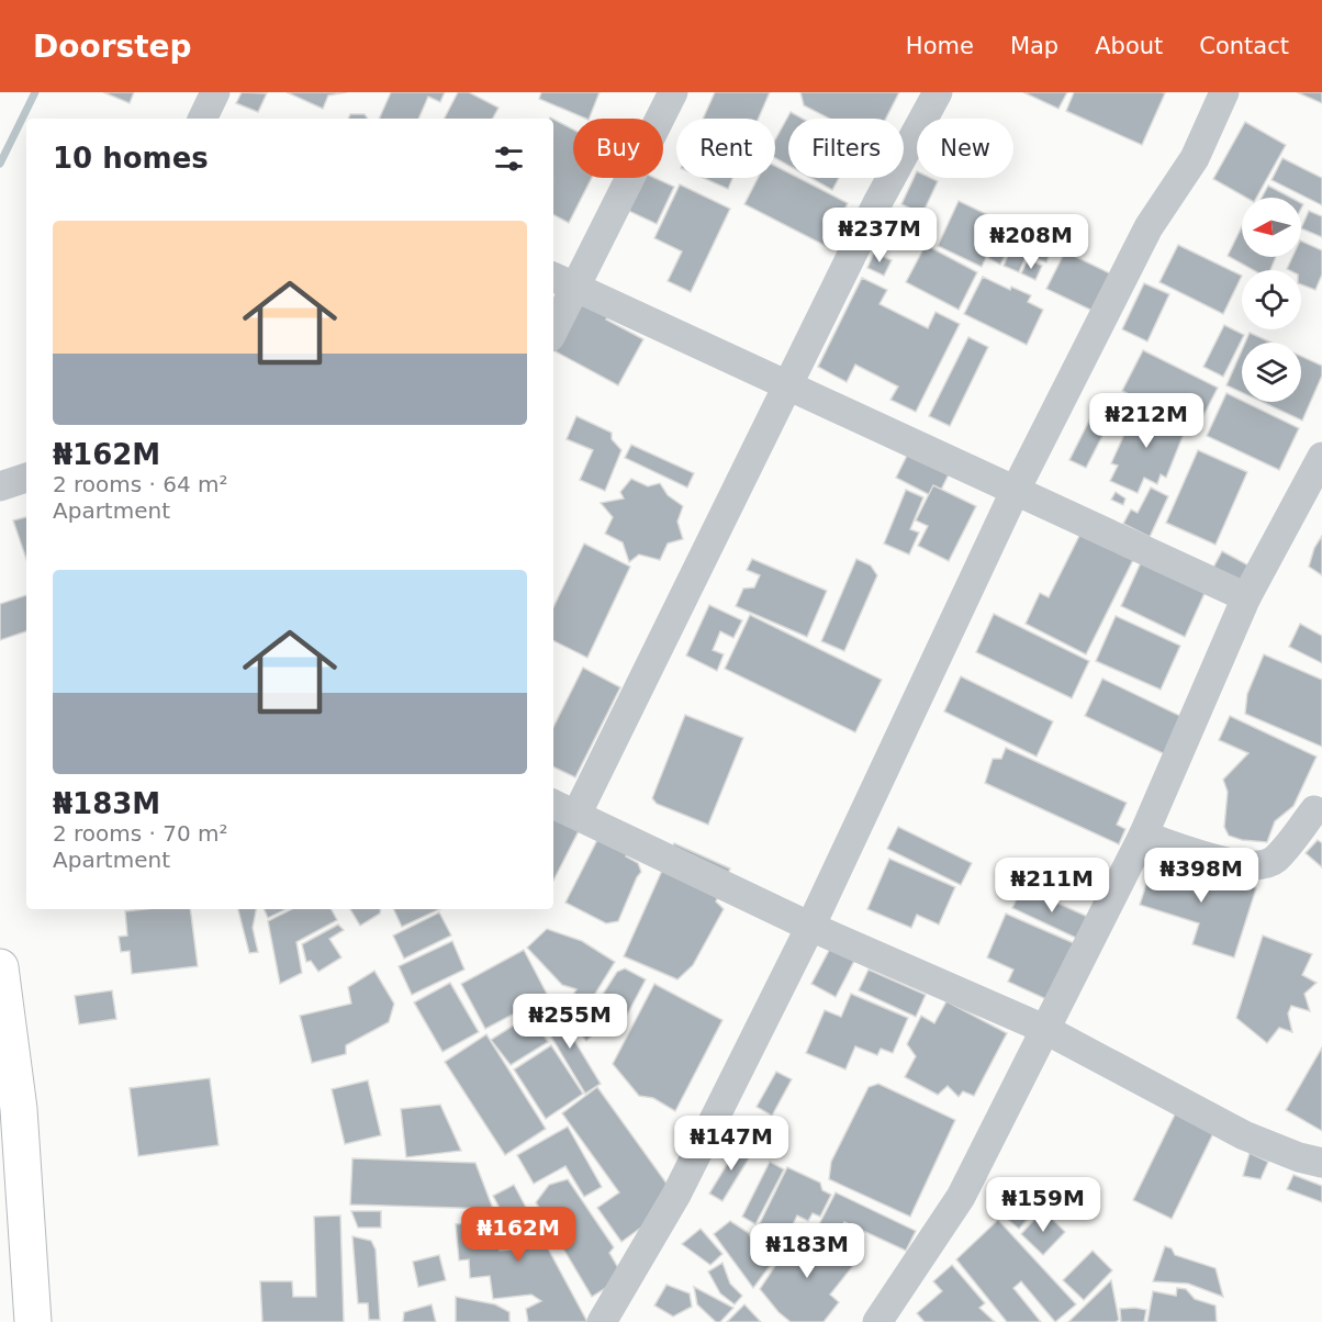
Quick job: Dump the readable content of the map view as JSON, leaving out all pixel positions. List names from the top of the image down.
{
  "north": "left",
  "page": {
    "header": "Doorstep",
    "nav": [
      "Home",
      "Map",
      "About",
      "Contact"
    ],
    "chip": [
      "Buy",
      "Rent",
      "Filters",
      "New"
    ],
    "heading": "10 homes",
    "list": [
      {
        "name": "₦162M",
        "note": "2 rooms · 64 m² · Apartment"
      },
      {
        "name": "₦183M",
        "note": "2 rooms · 70 m² · Apartment"
      }
    ],
    "price": [
      "₦237M",
      "₦208M",
      "₦212M",
      "₦398M",
      "₦211M",
      "₦255M",
      "₦147M",
      "₦159M",
      "₦162M",
      "₦183M"
    ]
  }
}
